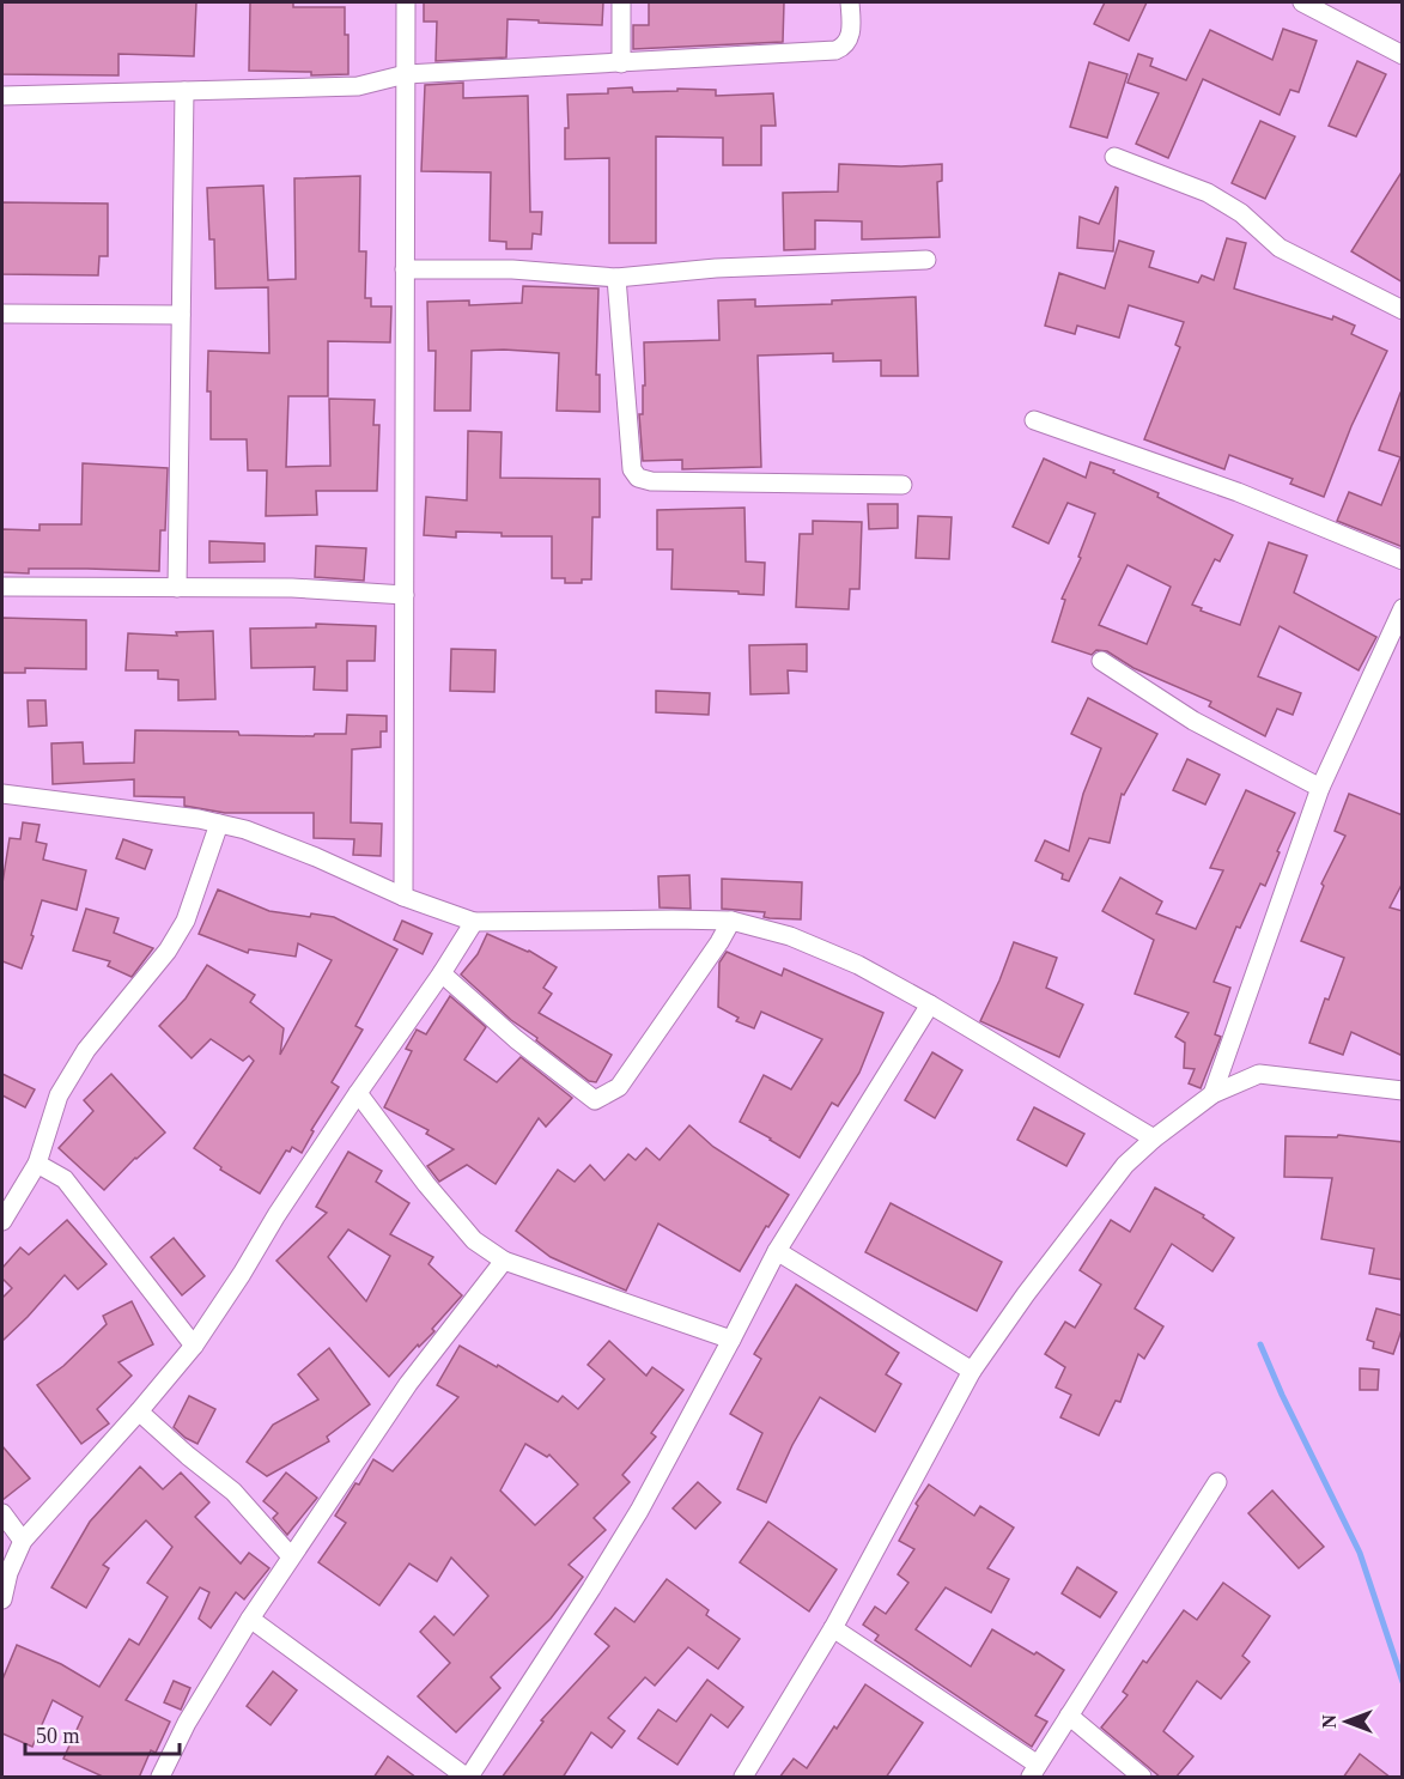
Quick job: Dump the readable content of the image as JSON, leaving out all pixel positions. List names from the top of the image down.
{
  "scale_bar": "50 m",
  "north": "left"
}
